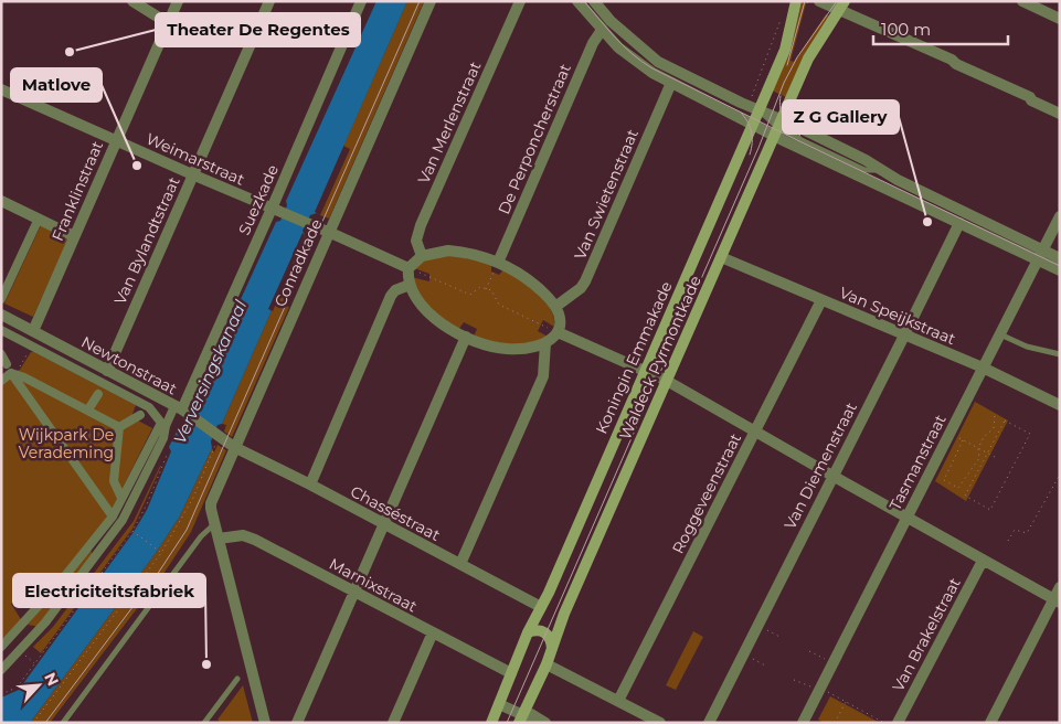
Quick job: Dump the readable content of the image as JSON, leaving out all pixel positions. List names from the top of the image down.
{
  "streets": {
    "main road": ["Koningin Emmakade", "Waldeck Pyrmontkade"],
    "street": [
      "Van Merlenstraat",
      "De Perponcherstraat",
      "Weimarstraat",
      "Franklinstraat",
      "Van Swietenstraat",
      "Suezkade",
      "Van Bylandtstraat",
      "Conradkade",
      "Van Speijkstraat",
      "Newtonstraat",
      "Tasmanstraat",
      "Van Diemenstraat",
      "Roggeveenstraat",
      "Chasséstraat",
      "Marnixstraat",
      "Van Brakelstraat"
    ]
  },
  "crossings": [
    ["Weimarstraat", "Franklinstraat"],
    ["Weimarstraat", "Suezkade"],
    ["Weimarstraat", "Van Bylandtstraat"],
    ["Weimarstraat", "Conradkade"],
    ["Franklinstraat", "Newtonstraat"],
    ["Suezkade", "Newtonstraat"],
    ["Van Bylandtstraat", "Newtonstraat"],
    ["Conradkade", "Newtonstraat"],
    ["Conradkade", "Chasséstraat"],
    ["Conradkade", "Marnixstraat"],
    ["Van Speijkstraat", "Waldeck Pyrmontkade"],
    ["Van Speijkstraat", "Tasmanstraat"],
    ["Van Speijkstraat", "Van Diemenstraat"],
    ["Van Speijkstraat", "Roggeveenstraat"],
    ["Koningin Emmakade", "Chasséstraat"],
    ["Koningin Emmakade", "Marnixstraat"],
    ["Newtonstraat", "Chasséstraat"]
  ],
  "water": ["Verversingskanaal"],
  "parks": ["Wijkpark De Verademing"],
  "places": [
    "Theater De Regentes",
    "Matlove",
    "Z G Gallery",
    "Electriciteitsfabriek"
  ],
  "scale_bar": "100 m",
  "north": "top right"
}
